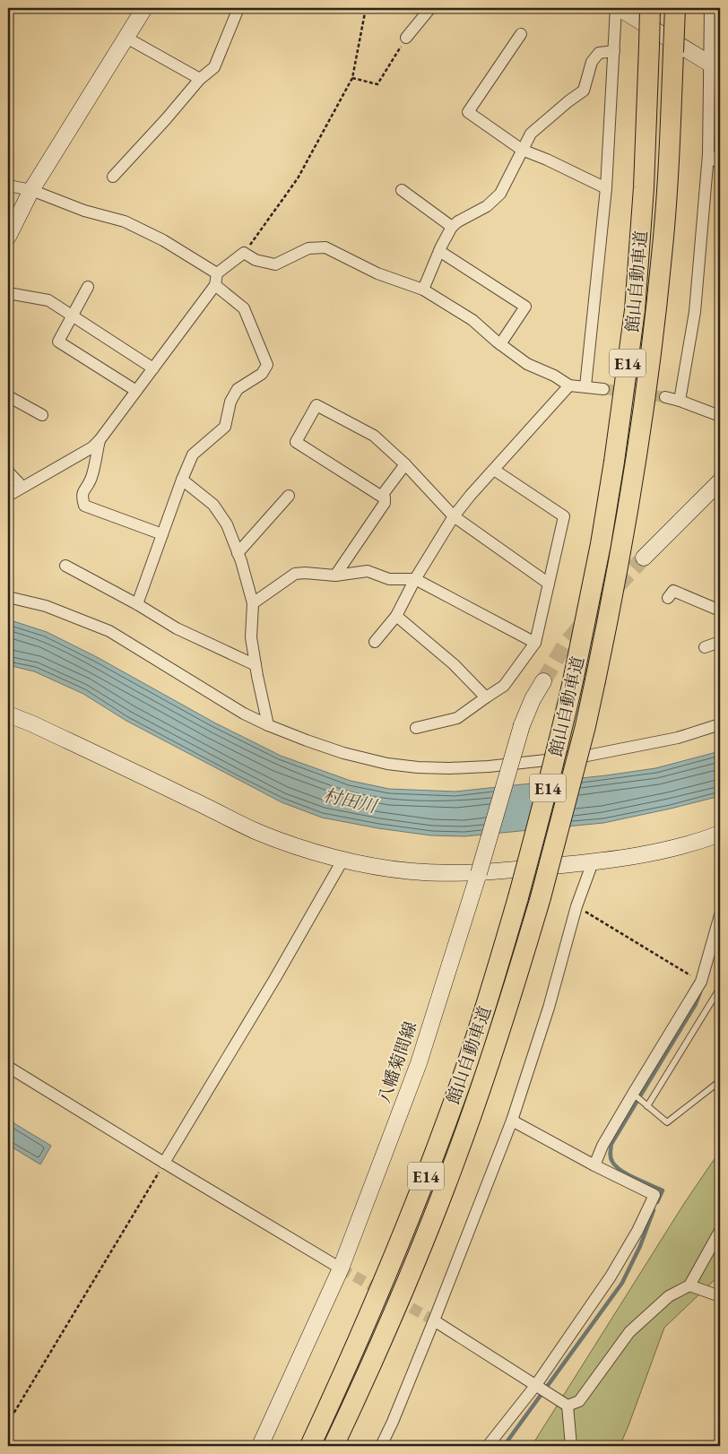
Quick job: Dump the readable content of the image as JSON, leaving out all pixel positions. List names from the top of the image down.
{
  "streets": {
    "highway": ["館山自動車道", "E14"],
    "street": ["八幡菊間線"]
  },
  "water": ["村田川"]
}
